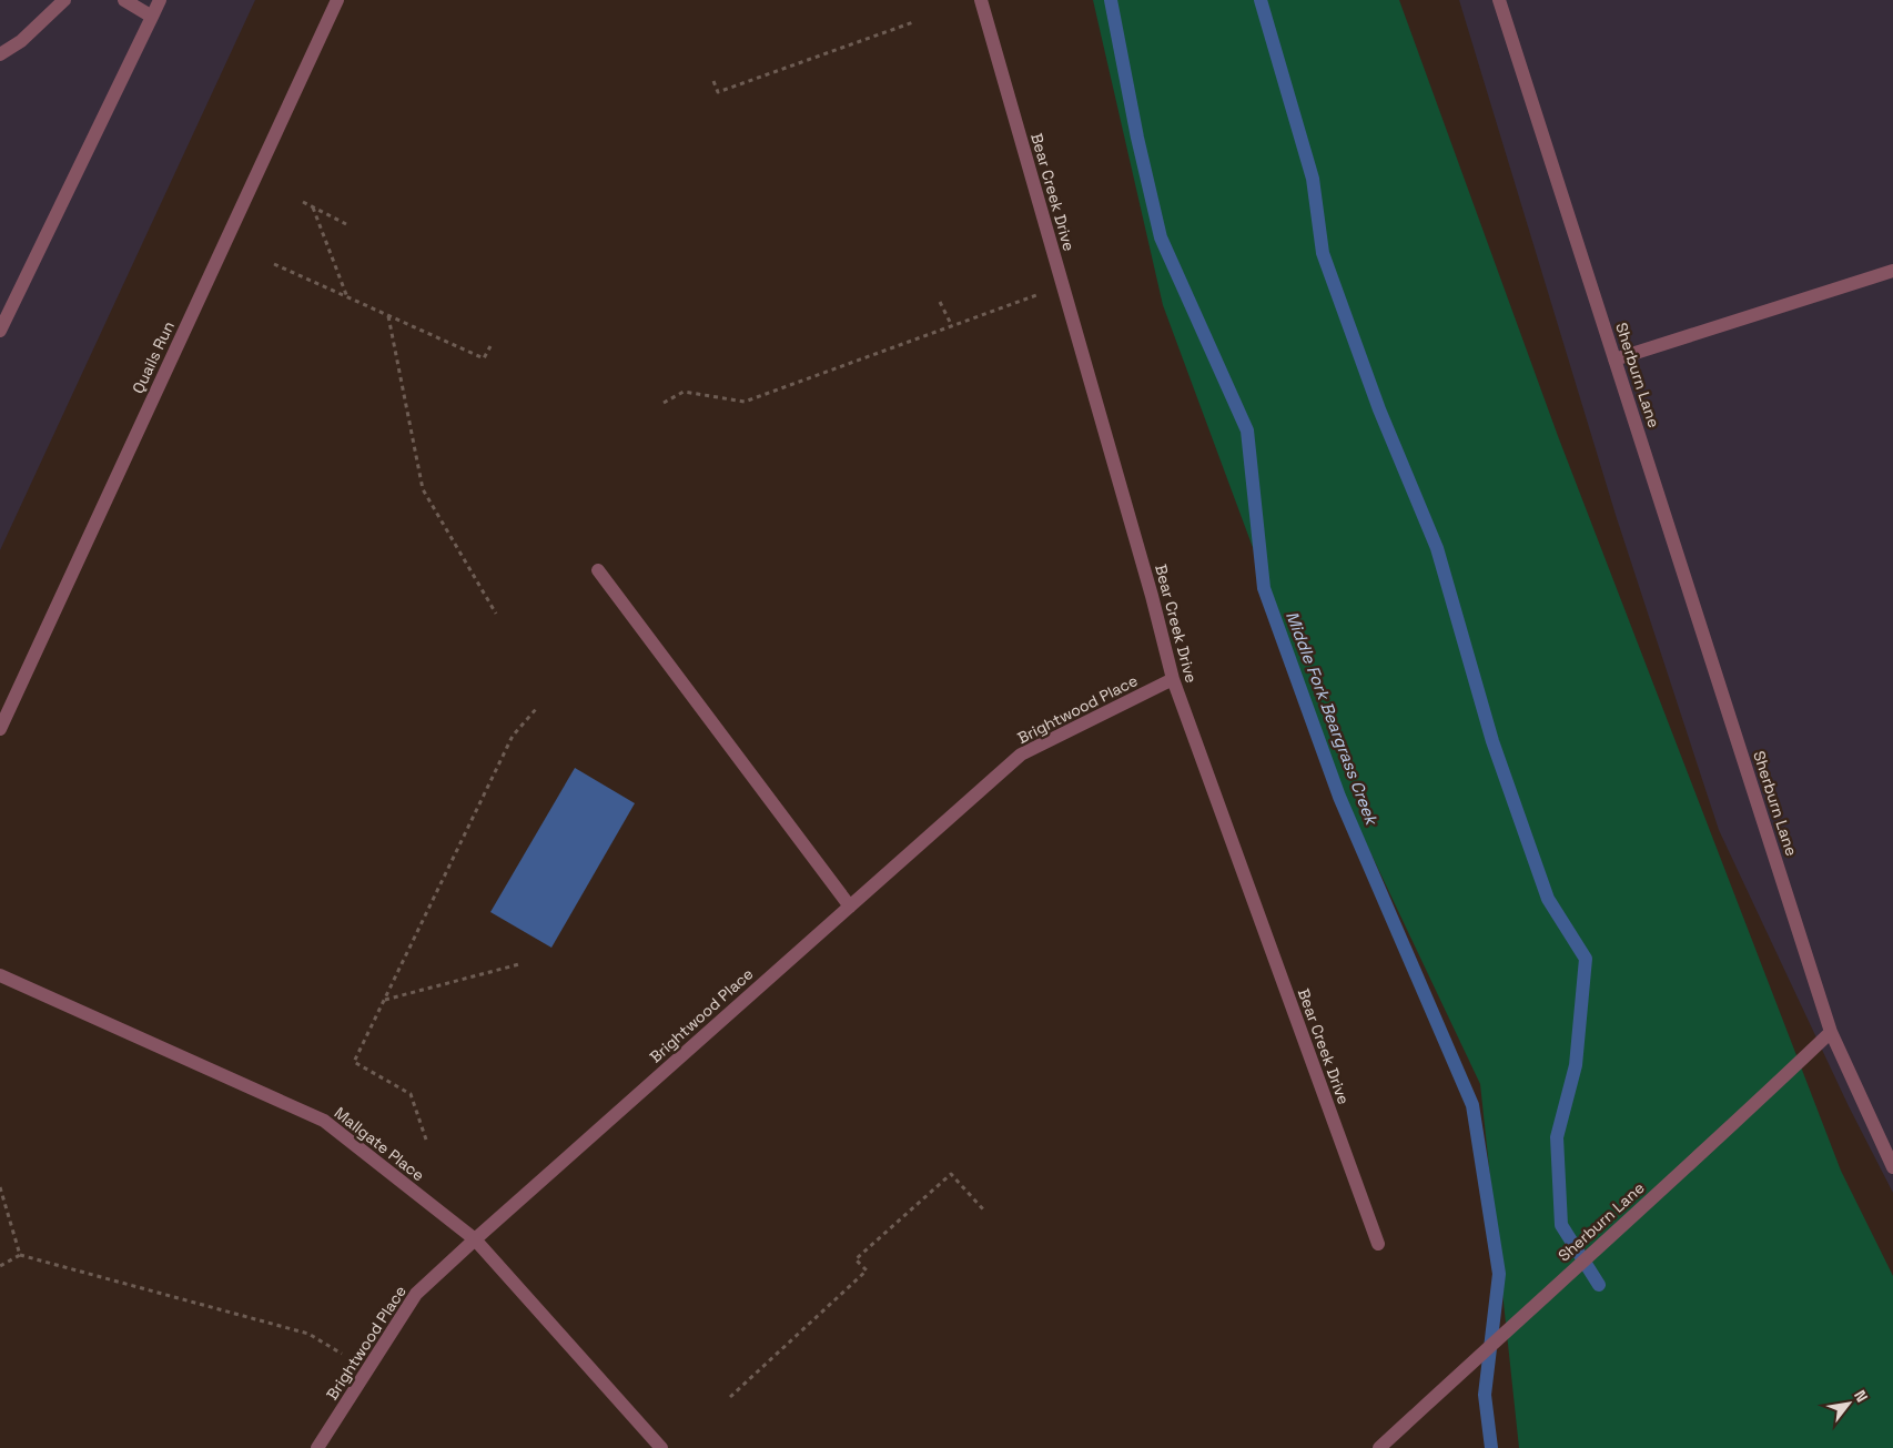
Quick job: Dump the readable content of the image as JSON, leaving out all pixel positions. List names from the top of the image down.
{
  "streets": {
    "street": [
      "Bear Creek Drive",
      "Quails Run",
      "Sherburn Lane",
      "Brightwood Place",
      "Mallgate Place"
    ]
  },
  "crossings": [
    ["Bear Creek Drive", "Brightwood Place"],
    ["Brightwood Place", "Mallgate Place"]
  ],
  "water": ["Middle Fork Beargrass Creek"],
  "north": "top right"
}
